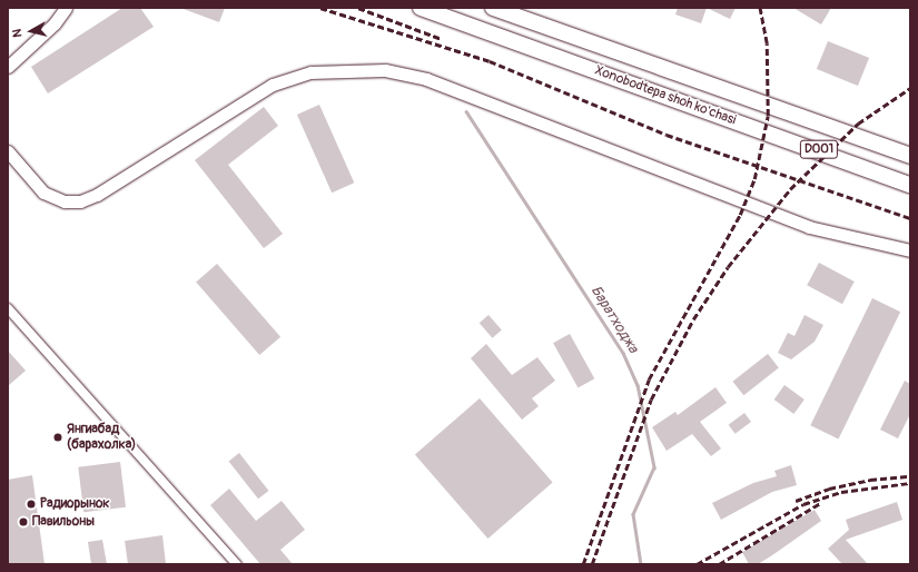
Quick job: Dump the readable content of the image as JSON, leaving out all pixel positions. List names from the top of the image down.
{
  "streets": {
    "highway": ["Xonobodtepa shoh ko'chasi", "D001"]
  },
  "water": ["Баратходжа"],
  "places": ["Янгиабад (барахолка)", "Радиорынок", "Павильоны"],
  "north": "left"
}
